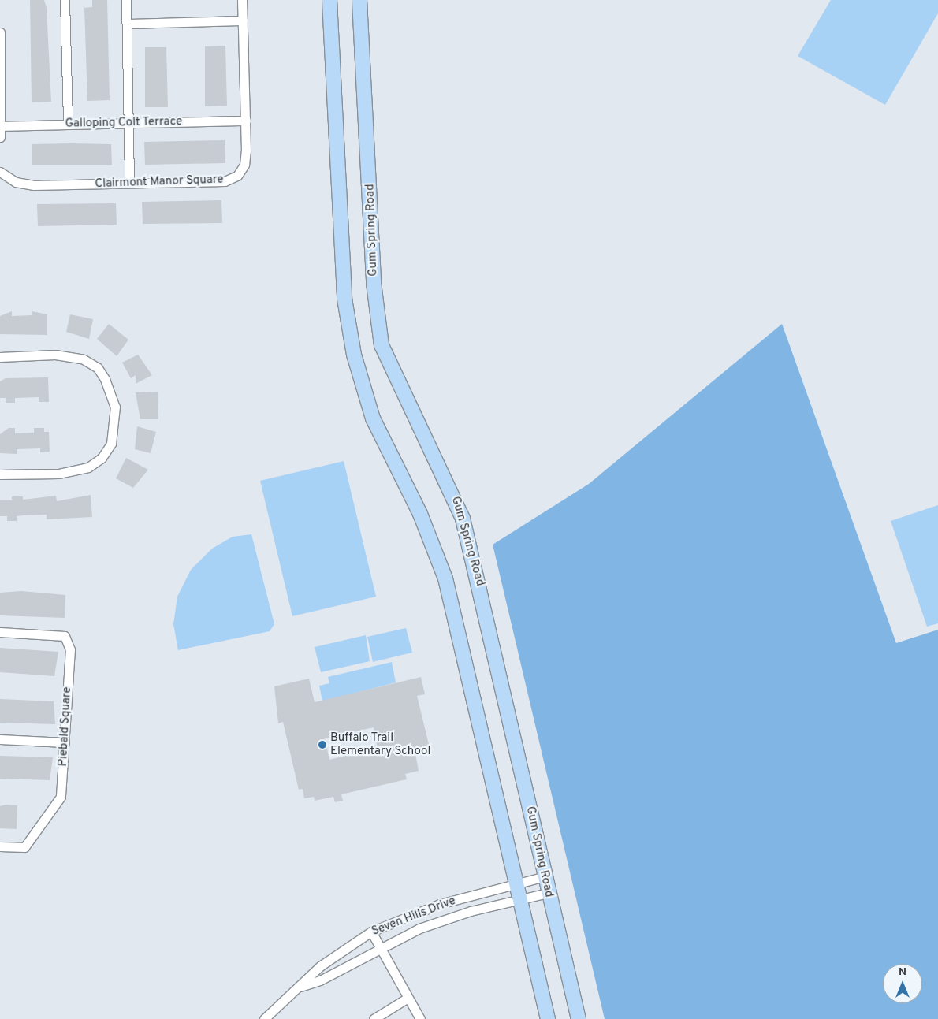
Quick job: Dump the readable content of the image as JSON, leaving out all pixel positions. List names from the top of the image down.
{
  "streets": {
    "main road": ["Gum Spring Road"],
    "street": [
      "Galloping Colt Terrace",
      "Clairmont Manor Square",
      "Piebald Square",
      "Seven Hills Drive"
    ]
  },
  "crossings": [
    ["Galloping Colt Terrace", "Clairmont Manor Square"],
    ["Gum Spring Road", "Seven Hills Drive"]
  ],
  "places": ["Buffalo Trail Elementary School"],
  "north": "top"
}
